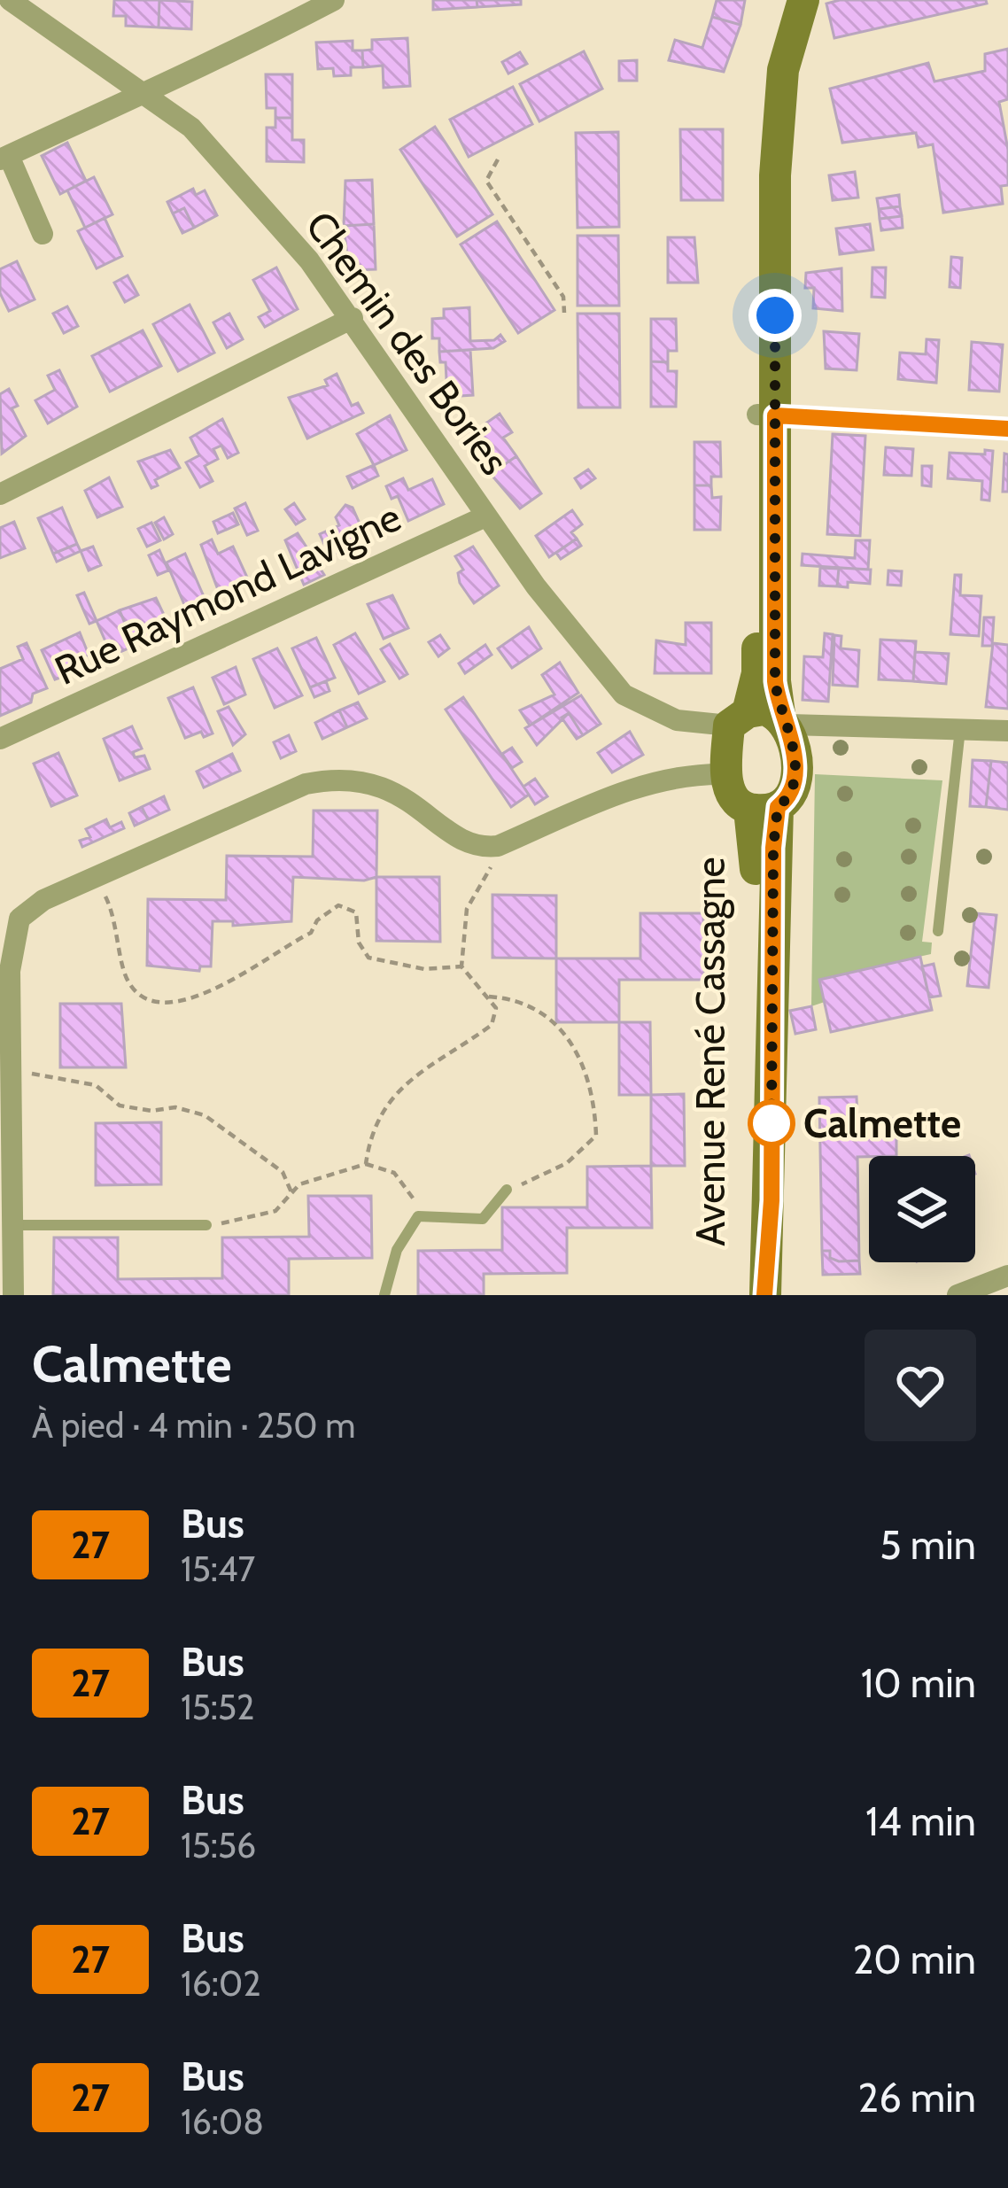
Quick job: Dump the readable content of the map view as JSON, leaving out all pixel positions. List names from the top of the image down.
{
  "streets": {
    "main road": ["Avenue René Cassagne"],
    "street": ["Chemin des Bories", "Rue Raymond Lavigne"]
  },
  "crossings": [
    ["Chemin des Bories", "Rue Raymond Lavigne"]
  ],
  "places": ["Calmette"],
  "lines": ["bus line 27"],
  "page": {
    "heading": ["Calmette", "À pied · 4 min · 250 m"],
    "list": [
      {
        "mark": "27",
        "name": "Bus",
        "note": "15:47",
        "value": "5 min"
      },
      {
        "mark": "27",
        "name": "Bus",
        "note": "15:52",
        "value": "10 min"
      },
      {
        "mark": "27",
        "name": "Bus",
        "note": "15:56",
        "value": "14 min"
      },
      {
        "mark": "27",
        "name": "Bus",
        "note": "16:02",
        "value": "20 min"
      },
      {
        "mark": "27",
        "name": "Bus",
        "note": "16:08",
        "value": "26 min"
      }
    ]
  }
}
